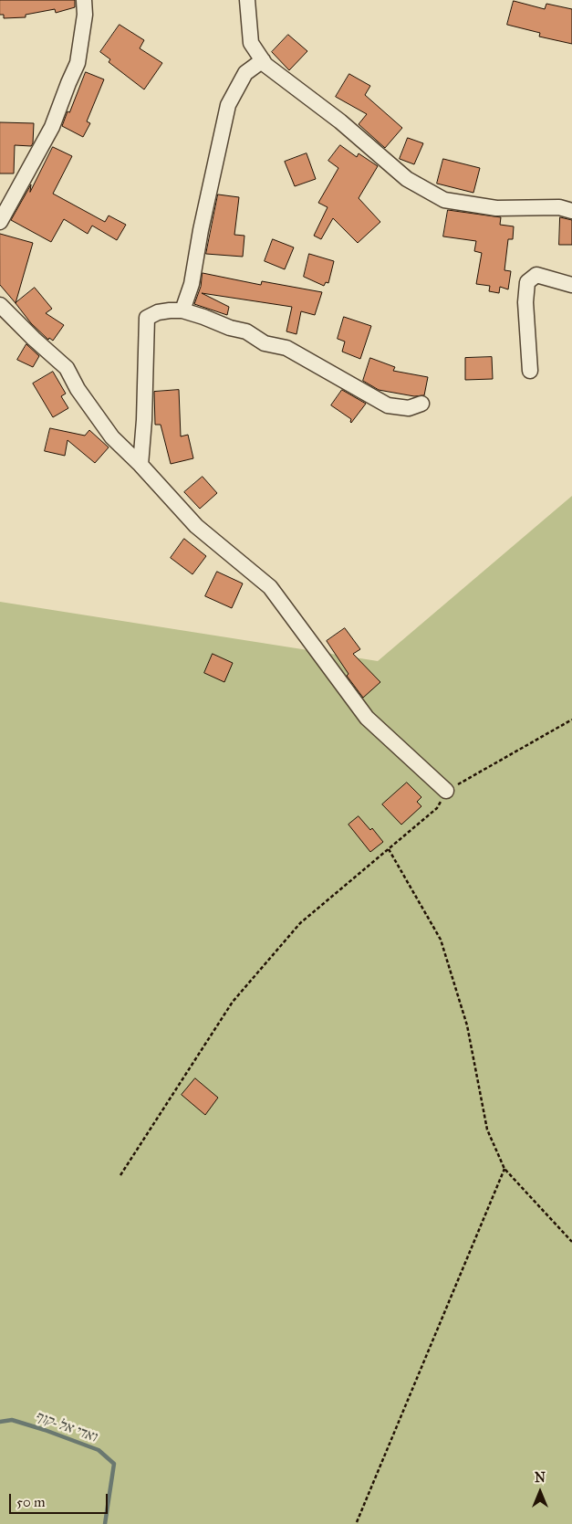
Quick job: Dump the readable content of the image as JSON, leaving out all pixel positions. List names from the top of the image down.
{
  "water": ["ואדי אל-קוף"],
  "scale_bar": "50 m",
  "north": "top"
}
